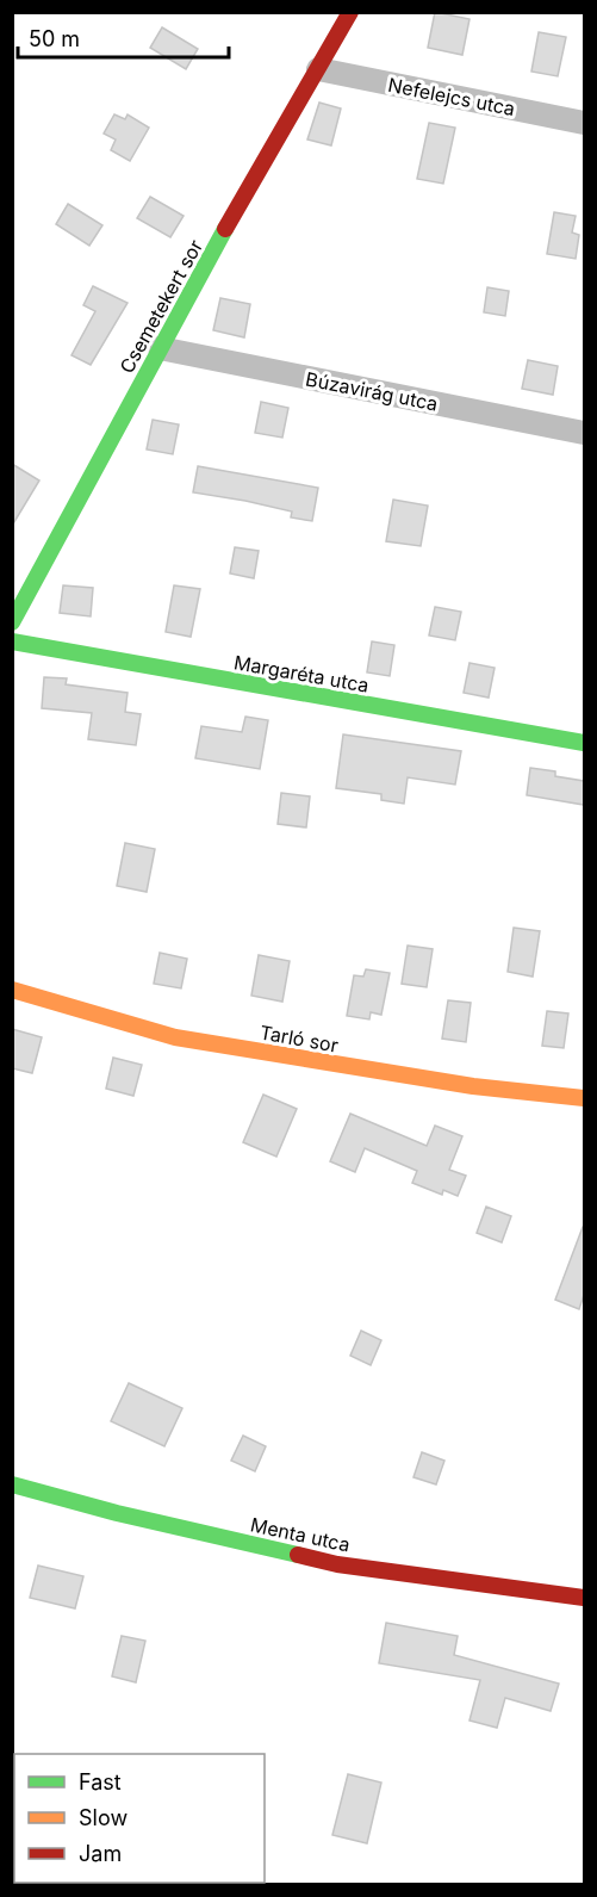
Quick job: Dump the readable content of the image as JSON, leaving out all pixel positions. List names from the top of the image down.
{
  "streets": {
    "street": [
      "Nefelejcs utca",
      "Csemetekert sor",
      "Búzavirág utca",
      "Margaréta utca",
      "Tarló sor",
      "Menta utca"
    ]
  },
  "crossings": [
    ["Nefelejcs utca", "Csemetekert sor"],
    ["Csemetekert sor", "Búzavirág utca"]
  ],
  "legend": ["Fast", "Slow", "Jam"],
  "scale_bar": "50 m"
}
